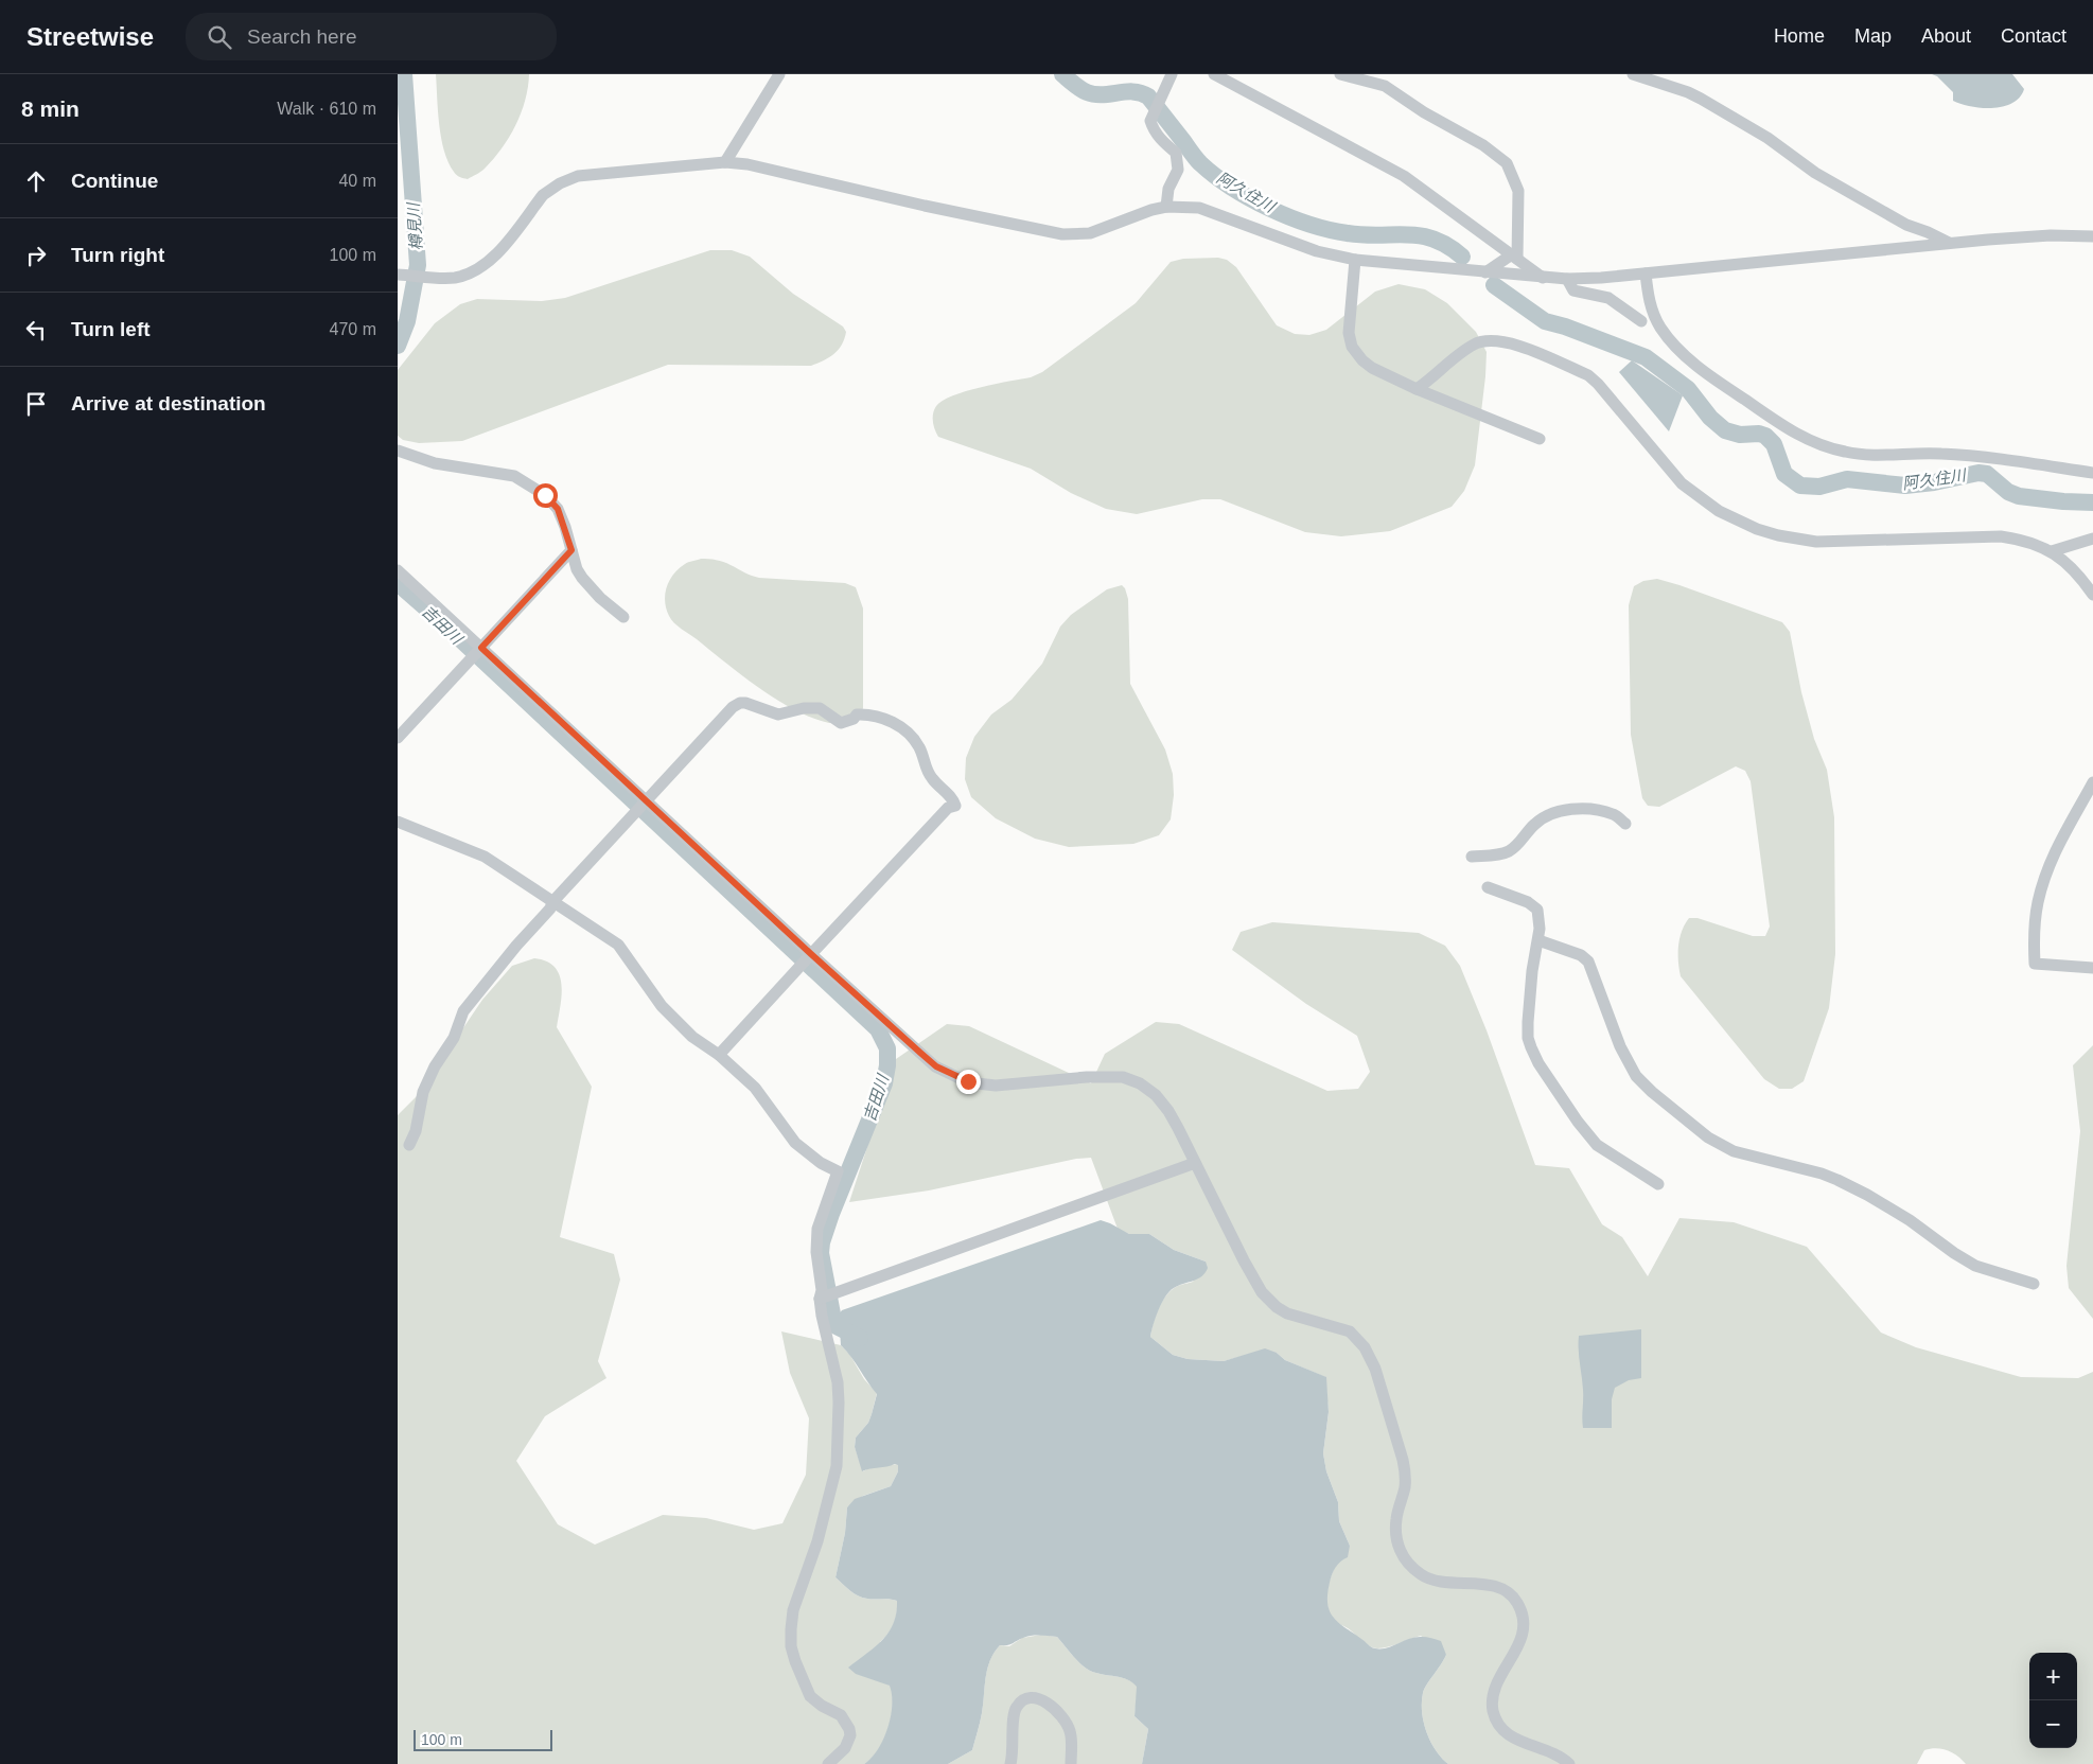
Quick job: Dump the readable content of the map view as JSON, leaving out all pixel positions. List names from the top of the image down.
{
  "water": ["阿久住川", "樽見川", "吉田川"],
  "scale_bar": "100 m",
  "page": {
    "header": "Streetwise",
    "search": "Search here",
    "nav": [
      "Home",
      "Map",
      "About",
      "Contact"
    ],
    "heading": ["8 min", "Walk · 610 m"],
    "list": [
      ["Continue", "40 m"],
      ["Turn right", "100 m"],
      ["Turn left", "470 m"],
      "Arrive at destination"
    ],
    "map_buttons": ["+", "−"],
    "scale": "100 m"
  }
}
